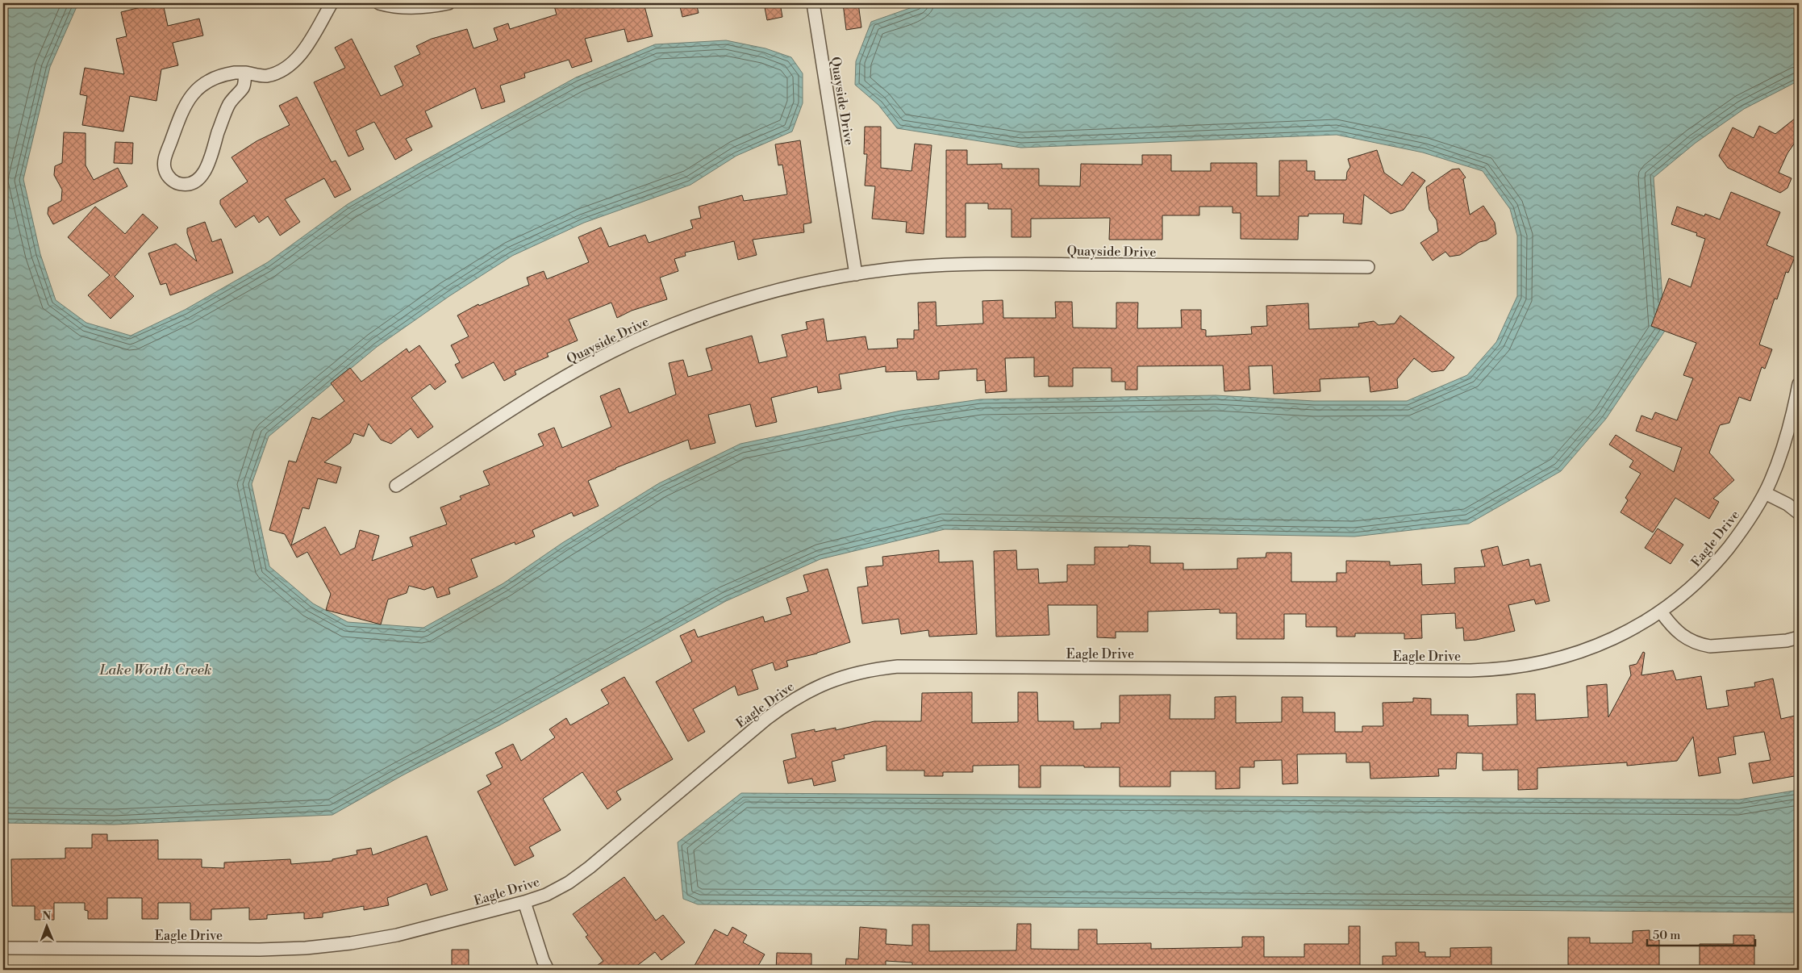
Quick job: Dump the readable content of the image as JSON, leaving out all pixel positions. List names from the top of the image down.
{
  "streets": {
    "street": ["Quayside Drive", "Eagle Drive"]
  },
  "water": ["Lake Worth Creek"],
  "scale_bar": "50 m",
  "north": "top"
}
